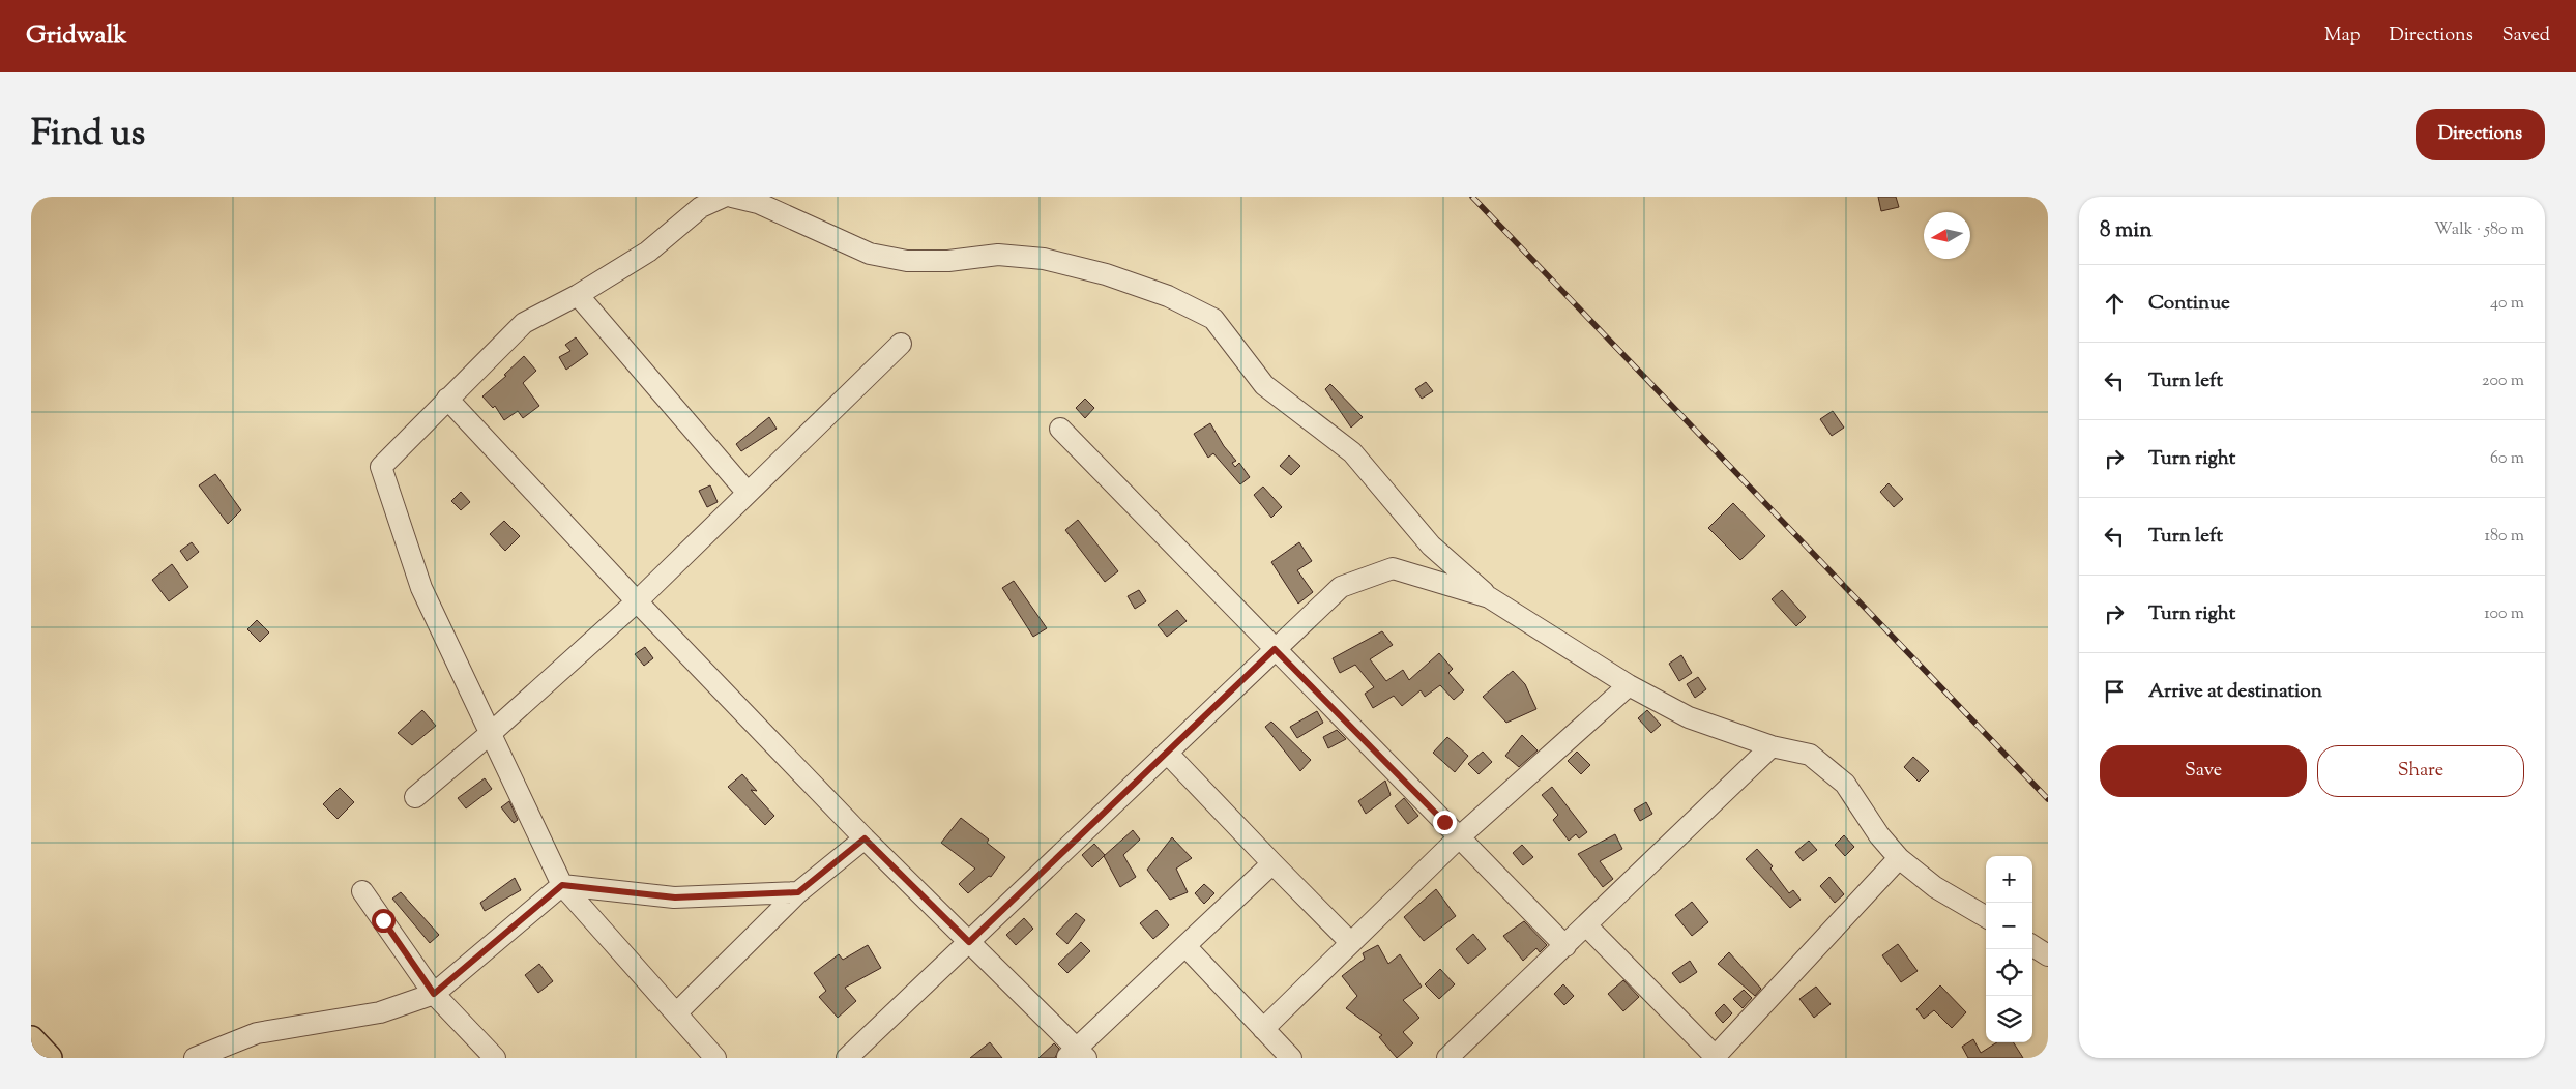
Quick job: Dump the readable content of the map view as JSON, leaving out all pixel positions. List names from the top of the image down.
{
  "north": "left",
  "page": {
    "header": "Gridwalk",
    "nav": ["Map", "Directions", "Saved"],
    "title": "Find us",
    "buttons": [
      "Directions",
      ["Save", "Share"]
    ],
    "heading": ["8 min", "Walk · 580 m"],
    "list": [
      ["Continue", "40 m"],
      ["Turn left", "200 m"],
      ["Turn right", "60 m"],
      ["Turn left", "180 m"],
      ["Turn right", "100 m"],
      "Arrive at destination"
    ],
    "map_buttons": ["+", "−"]
  }
}
